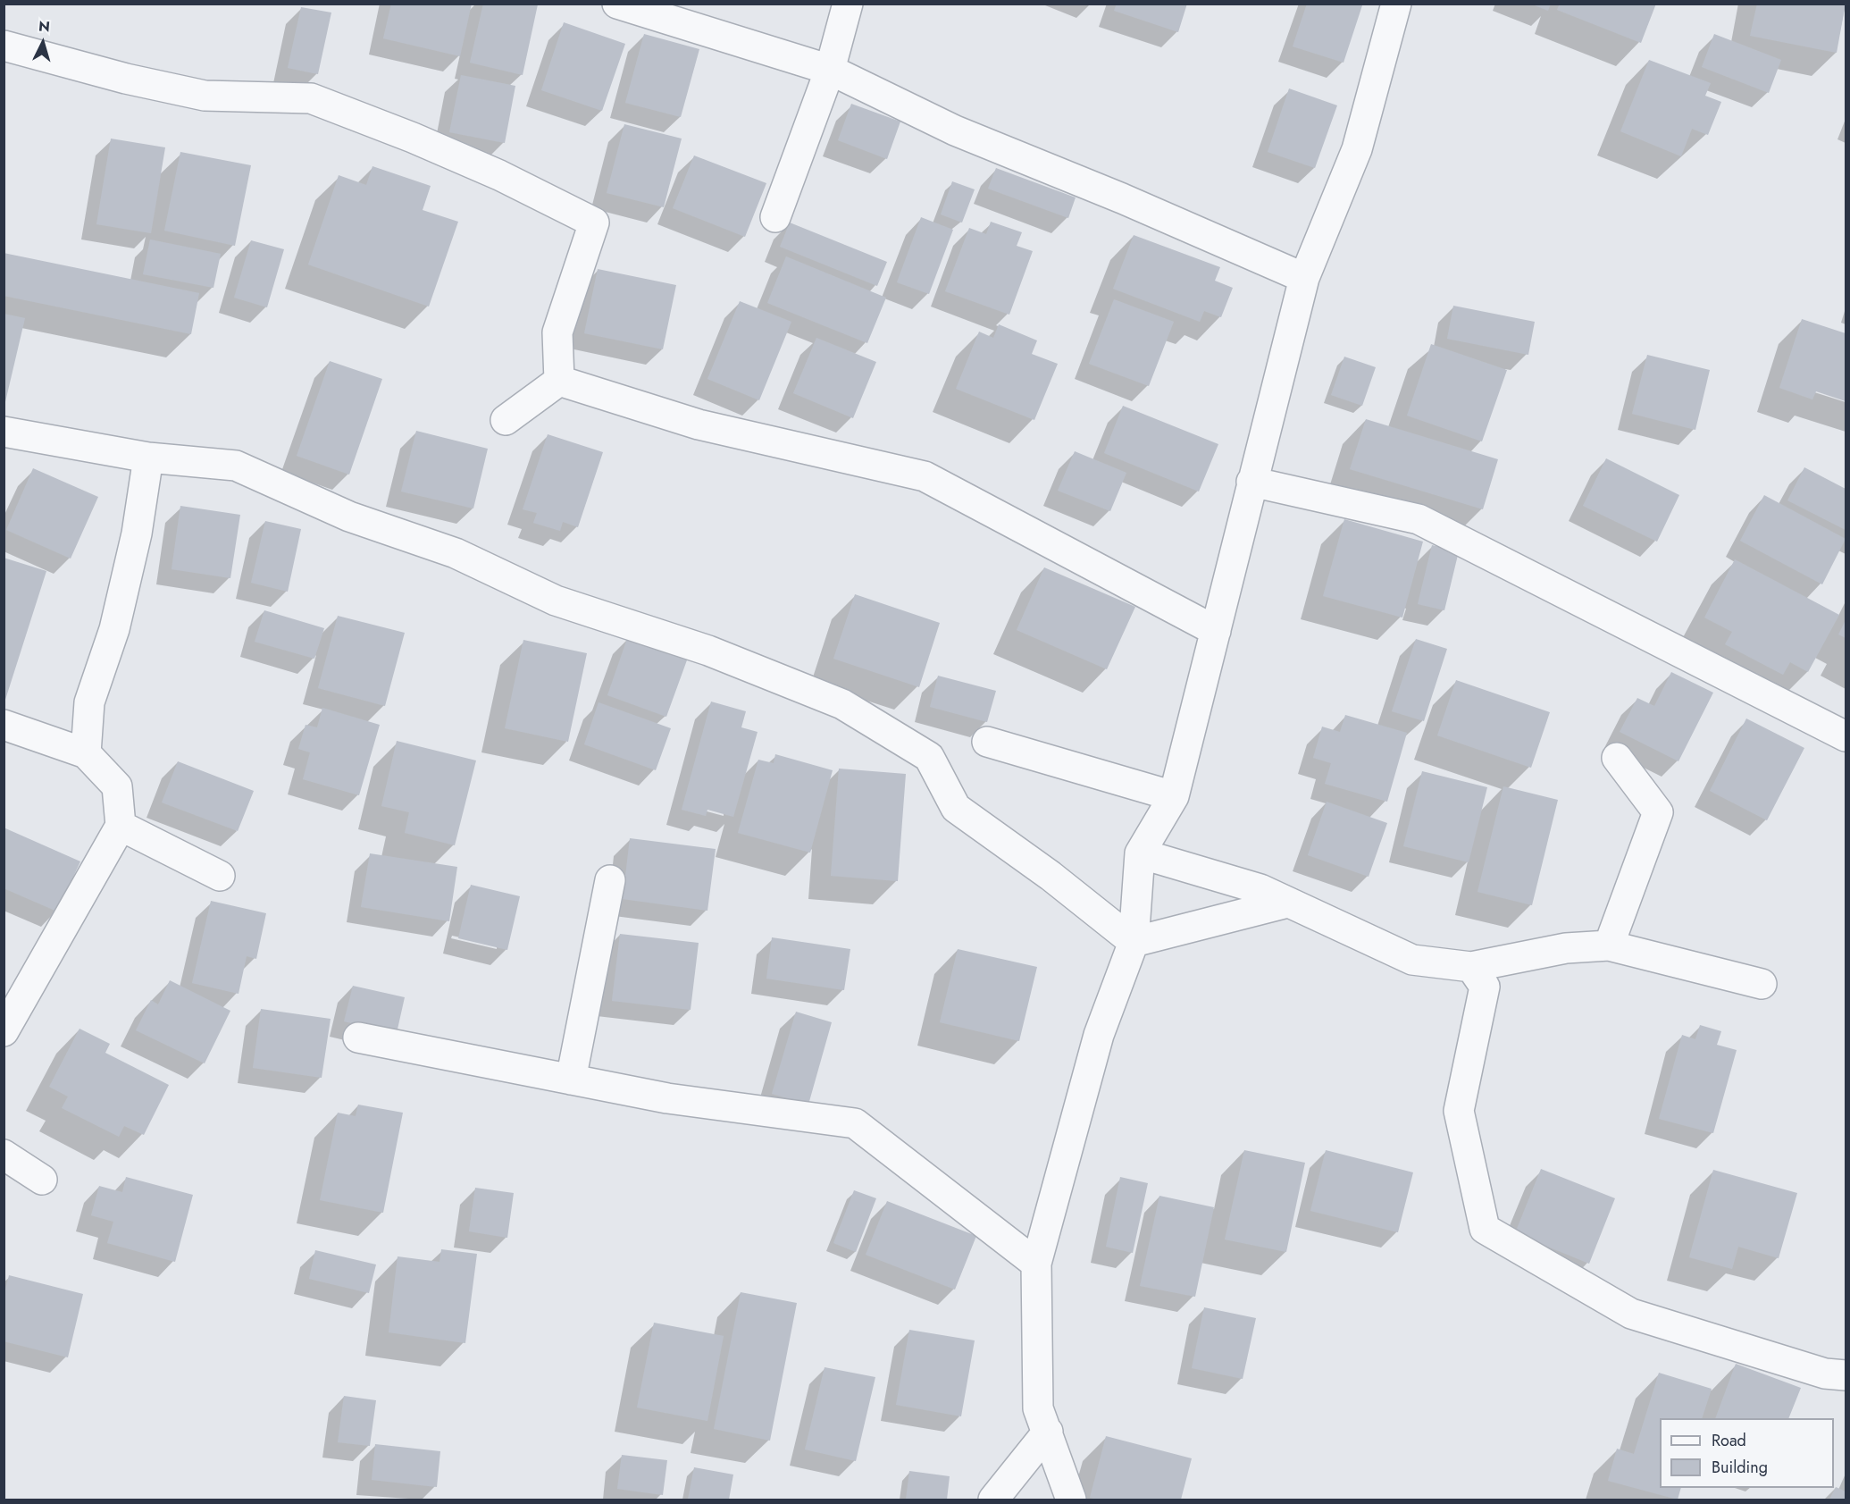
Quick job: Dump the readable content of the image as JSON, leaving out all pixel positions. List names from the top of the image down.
{
  "legend": ["Road", "Building"],
  "north": "top"
}
